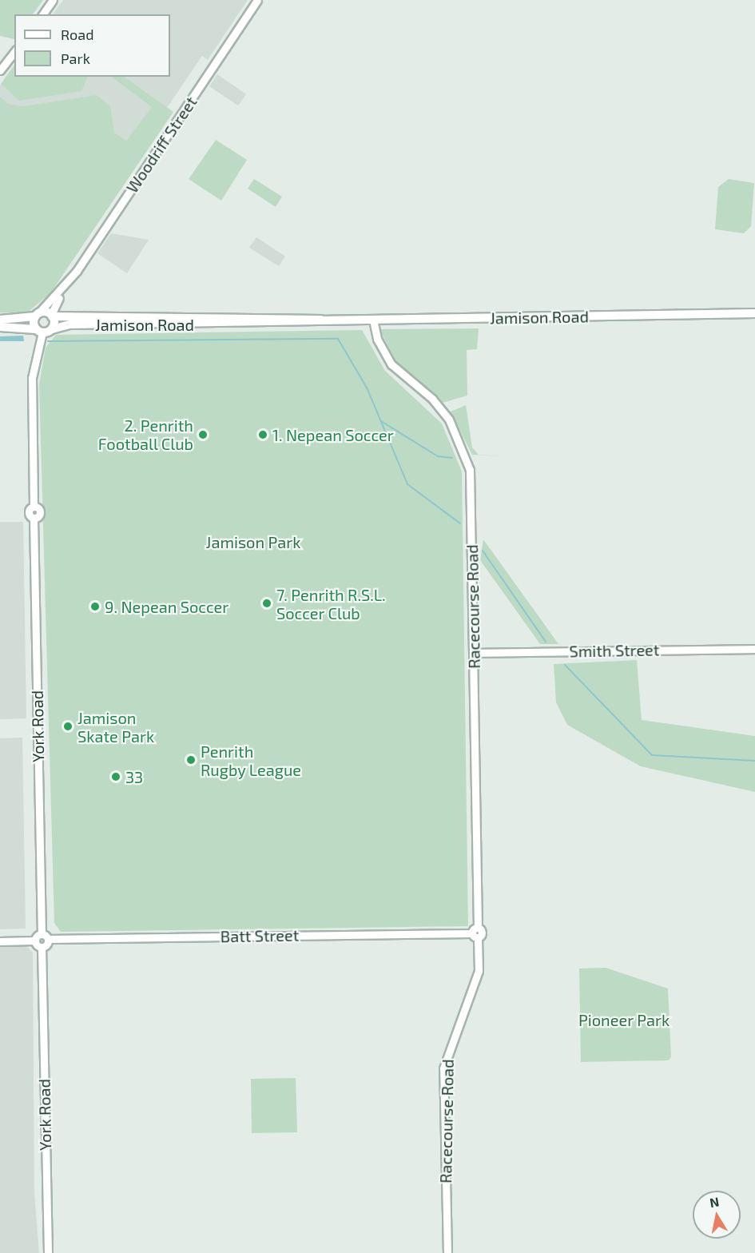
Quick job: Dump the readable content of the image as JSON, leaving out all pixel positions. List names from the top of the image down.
{
  "streets": {
    "main road": ["Jamison Road"],
    "street": [
      "Woodriff Street",
      "Racecourse Road",
      "Smith Street",
      "York Road",
      "Batt Street"
    ]
  },
  "crossings": [
    ["Woodriff Street", "Jamison Road"],
    ["Jamison Road", "Racecourse Road"],
    ["Jamison Road", "York Road"],
    ["Racecourse Road", "Smith Street"],
    ["Racecourse Road", "Batt Street"],
    ["York Road", "Batt Street"]
  ],
  "parks": ["Jamison Park", "Pioneer Park"],
  "places": [
    "2. Penrith Football Club",
    "1. Nepean Soccer",
    "7. Penrith R.S.L. Soccer Club",
    "9. Nepean Soccer",
    "Jamison Skate Park",
    "Penrith Rugby League",
    "33"
  ],
  "legend": ["Road", "Park"],
  "north": "top"
}
